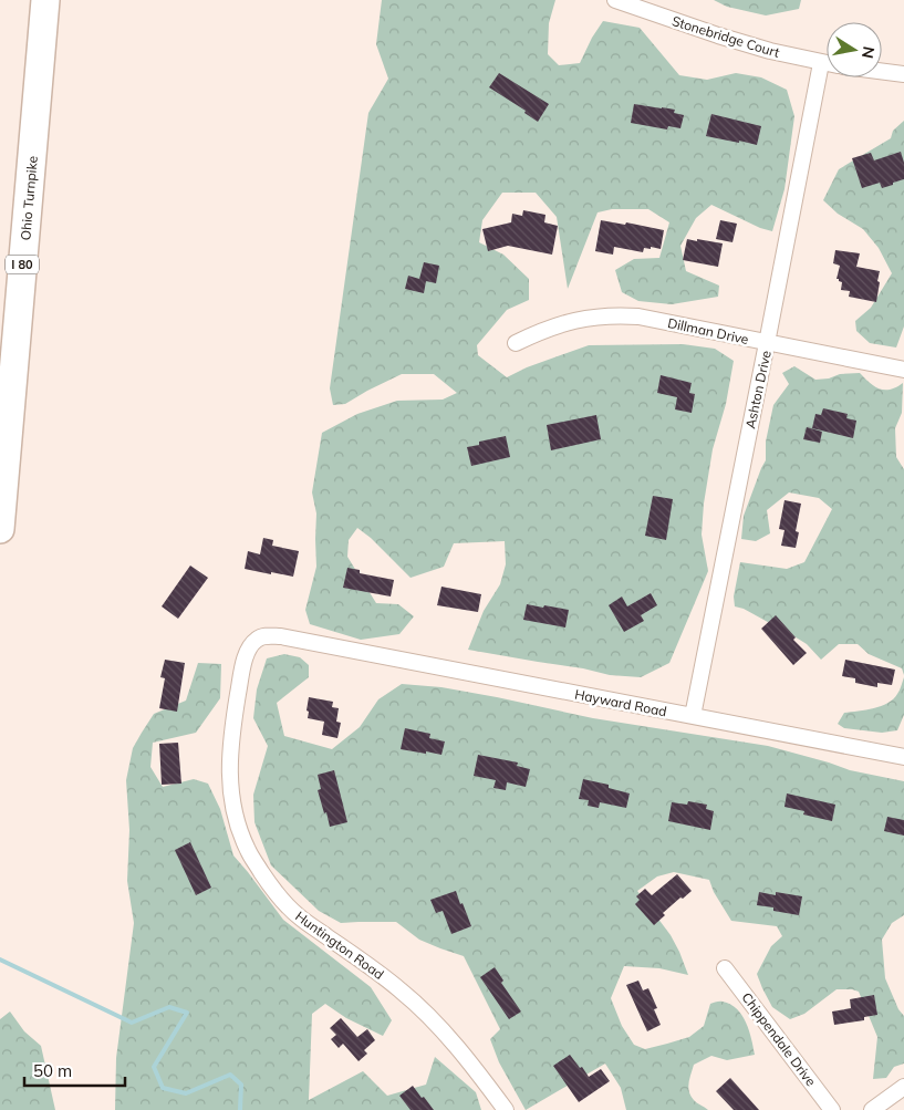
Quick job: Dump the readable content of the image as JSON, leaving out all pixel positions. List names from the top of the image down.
{
  "streets": {
    "highway": ["Ohio Turnpike", "I 80"],
    "street": [
      "Stonebridge Court",
      "Dillman Drive",
      "Ashton Drive",
      "Hayward Road",
      "Huntington Road",
      "Chippendale Drive"
    ]
  },
  "crossings": [
    ["Stonebridge Court", "Ashton Drive"],
    ["Dillman Drive", "Ashton Drive"],
    ["Ashton Drive", "Hayward Road"],
    ["Hayward Road", "Huntington Road"]
  ],
  "scale_bar": "50 m",
  "north": "right"
}
